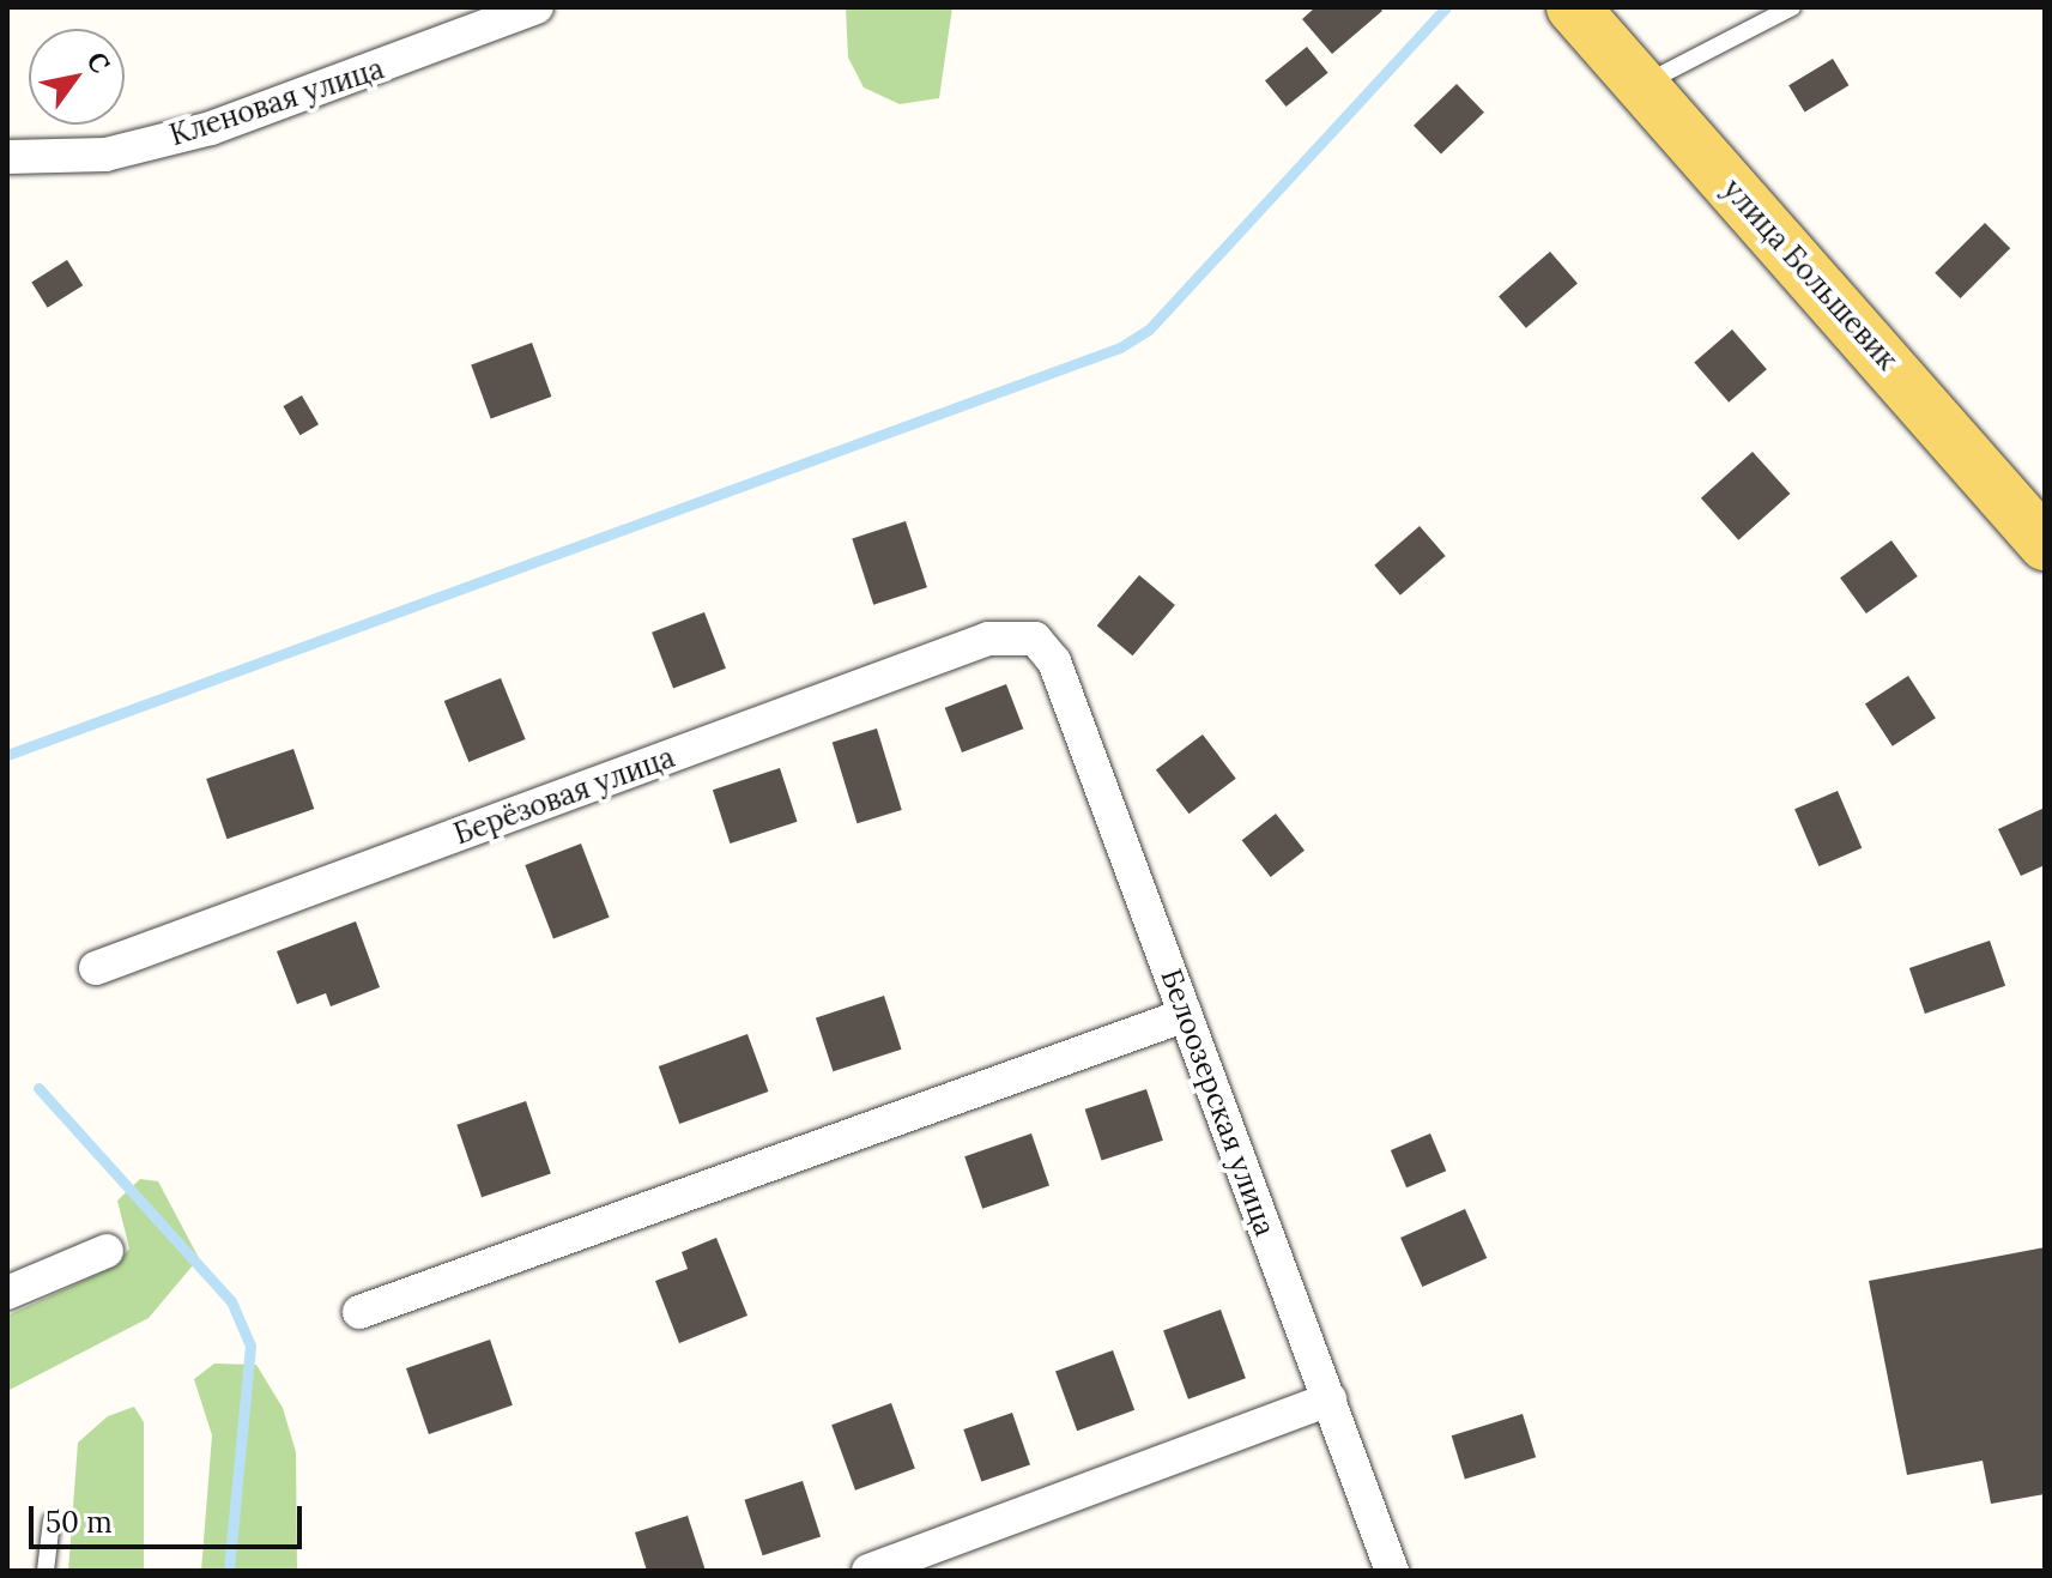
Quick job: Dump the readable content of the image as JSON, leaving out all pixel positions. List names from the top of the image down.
{
  "streets": {
    "main road": ["улица Большевик"],
    "street": ["Кленовая улица", "Берёзовая улица", "Белоозерская улица"]
  },
  "crossings": [
    ["Берёзовая улица", "Белоозерская улица"]
  ],
  "scale_bar": "50 m",
  "north": "top right"
}
